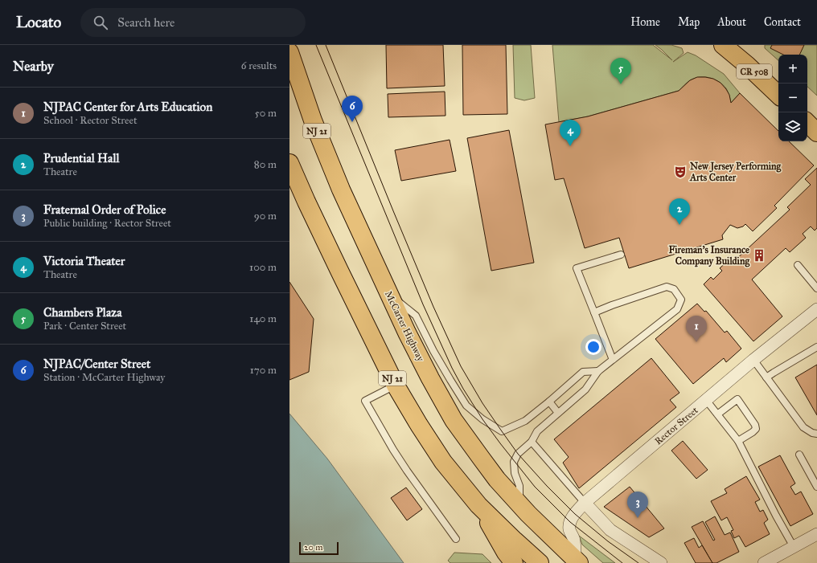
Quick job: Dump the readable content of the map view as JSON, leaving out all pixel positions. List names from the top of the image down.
{
  "streets": {
    "main road": ["CR 508", "NJ 21", "McCarter Highway"],
    "street": ["Rector Street"]
  },
  "crossings": [
    ["McCarter Highway", "Rector Street"]
  ],
  "places": {
    "theatre": ["New Jersey Performing Arts Center"],
    "building": ["Fireman's Insurance Company Building"]
  },
  "scale_bar": "20 m",
  "page": {
    "header": "Locato",
    "search": "Search here",
    "nav": [
      "Home",
      "Map",
      "About",
      "Contact"
    ],
    "heading": ["Nearby", "6 results"],
    "map_buttons": ["+", "−"],
    "pins": [
      "5",
      "6",
      "4",
      "2",
      "1",
      "3"
    ],
    "list": [
      {
        "mark": "1",
        "name": "NJPAC Center for Arts Education",
        "note": "School · Rector Street",
        "value": "50 m"
      },
      {
        "mark": "2",
        "name": "Prudential Hall",
        "note": "Theatre",
        "value": "80 m"
      },
      {
        "mark": "3",
        "name": "Fraternal Order of Police",
        "note": "Public building · Rector Street",
        "value": "90 m"
      },
      {
        "mark": "4",
        "name": "Victoria Theater",
        "note": "Theatre",
        "value": "100 m"
      },
      {
        "mark": "5",
        "name": "Chambers Plaza",
        "note": "Park · Center Street",
        "value": "140 m"
      },
      {
        "mark": "6",
        "name": "NJPAC/Center Street",
        "note": "Station · McCarter Highway",
        "value": "170 m"
      }
    ],
    "scale": "20 m"
  }
}
